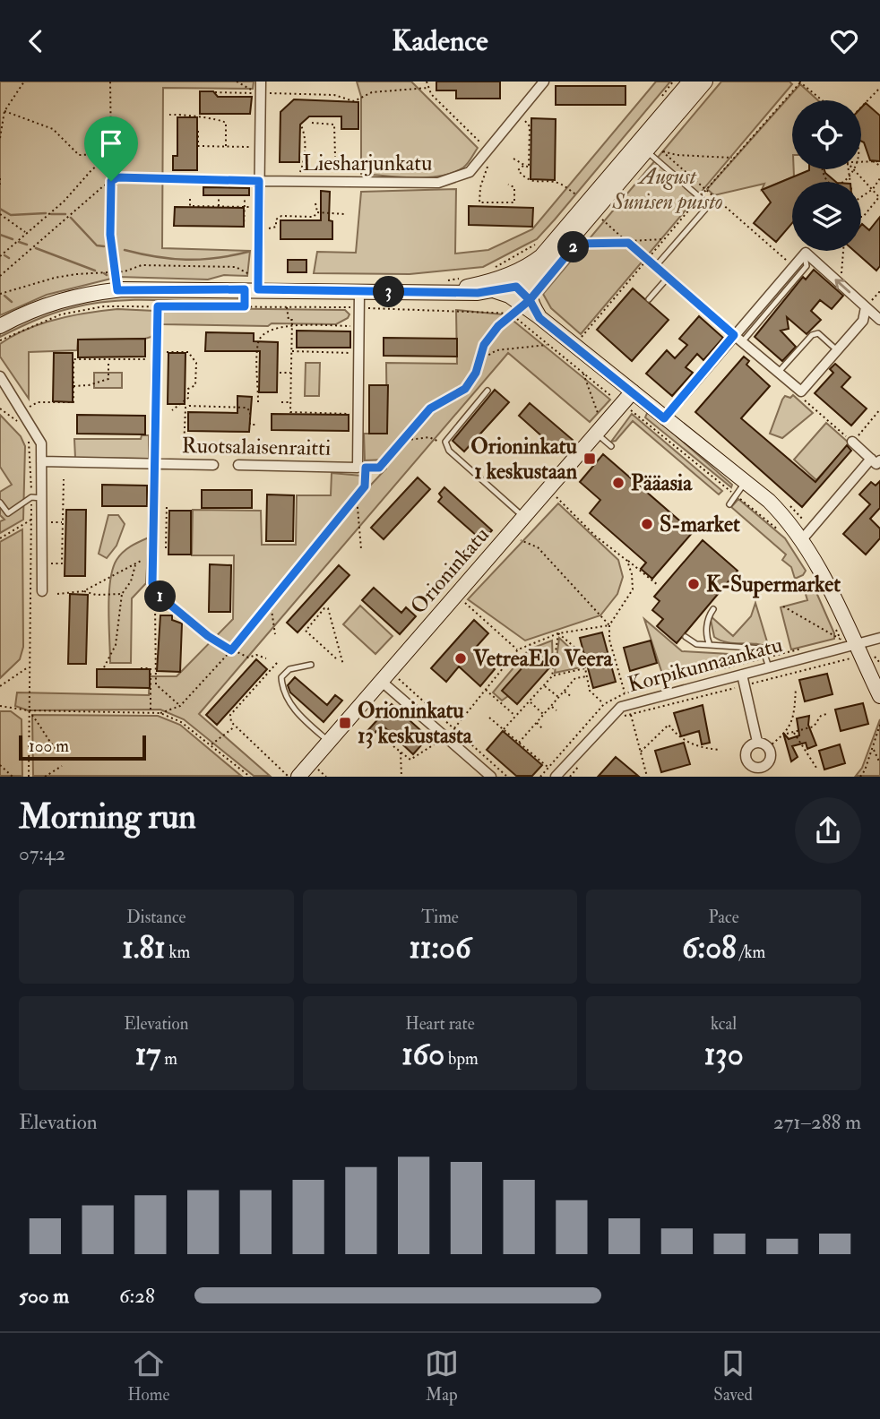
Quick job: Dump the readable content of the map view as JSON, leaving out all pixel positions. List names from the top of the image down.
{
  "streets": {
    "main road": ["Orioninkatu"],
    "street": ["Liesharjunkatu", "Ruotsalaisenraitti", "Korpikunnaankatu"]
  },
  "parks": ["August Sunisen puisto"],
  "places": {
    "transit": ["Orioninkatu 1 keskustaan", "Orioninkatu 13 keskustasta"],
    "other": [
      "Pääasia",
      "S-market",
      "K-Supermarket",
      "VetreaElo Veera"
    ]
  },
  "scale_bar": "100 m",
  "page": {
    "header": "Kadence",
    "pins": ["2", "3", "1"],
    "scale": "100 m",
    "heading": ["Morning run", "07:42"],
    "stats": [
      ["Distance", "1.81 km"],
      ["Time", "11:06"],
      ["Pace", "6:08 /km"],
      ["Elevation", "17 m"],
      ["Heart rate", "160 bpm"],
      ["kcal", "130"]
    ],
    "chart": ["Elevation", "271–288 m"],
    "list": [
      {
        "name": "500 m",
        "note": "6:28"
      }
    ],
    "tabs": ["Home", "Map", "Saved"]
  }
}
